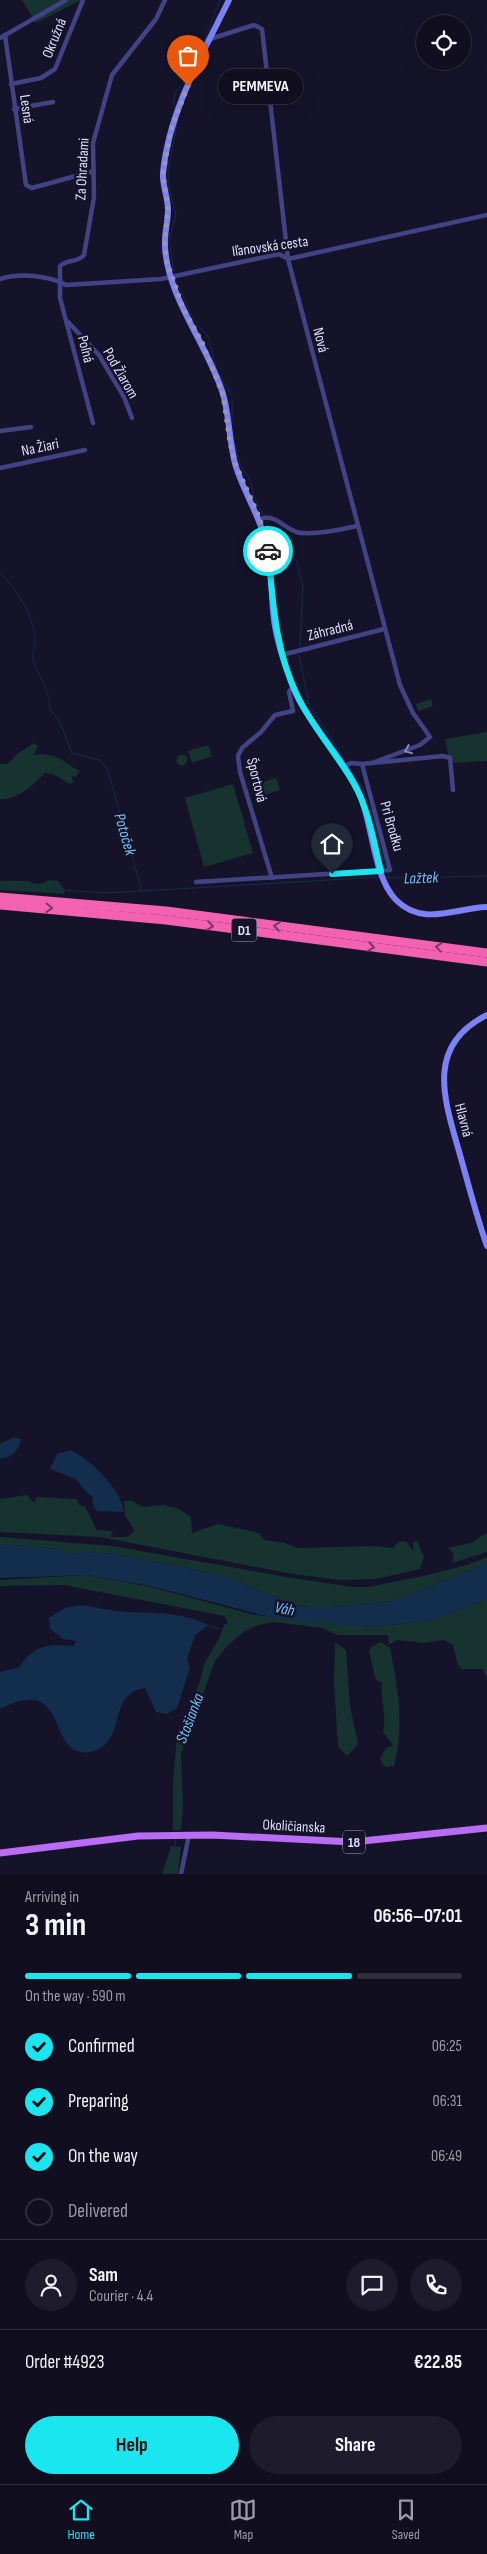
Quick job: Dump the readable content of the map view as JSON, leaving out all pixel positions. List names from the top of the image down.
{
  "streets": {
    "highway": ["D1"],
    "main road": ["Okoličianska", "18"],
    "street": [
      "Okružná",
      "Lesná",
      "Za Ohradami",
      "Iľanovská cesta",
      "Nová",
      "Poľná",
      "Pod Žiarom",
      "Na Žiari",
      "Záhradná",
      "Športová",
      "Pri Brodku",
      "Hlavná"
    ]
  },
  "crossings": [
    ["Okružná", "Lesná"],
    ["Lesná", "Za Ohradami"],
    ["Za Ohradami", "Iľanovská cesta"],
    ["Za Ohradami", "Poľná"],
    ["Iľanovská cesta", "Nová"],
    ["Iľanovská cesta", "Poľná"],
    ["Nová", "Záhradná"],
    ["Poľná", "Pod Žiarom"],
    ["Športová", "Pri Brodku"],
    ["Okoličianska", "18"]
  ],
  "water": [
    "Potoček",
    "Lažtek",
    "Váh",
    "Stošianka"
  ],
  "places": ["PEMMEVA"],
  "page": {
    "bubble": "PEMMEVA",
    "heading": ["3 min", "Arriving in", "06:56–07:01"],
    "panel": [
      "Sam",
      "Courier · 4.4",
      "Order #4923",
      "€22.85"
    ],
    "bar": "On the way · 590 m",
    "list": [
      ["Confirmed", "06:25"],
      ["Preparing", "06:31"],
      ["On the way", "06:49"],
      "Delivered"
    ],
    "buttons": ["Help", "Share"],
    "tabs": ["Home", "Map", "Saved"]
  }
}
